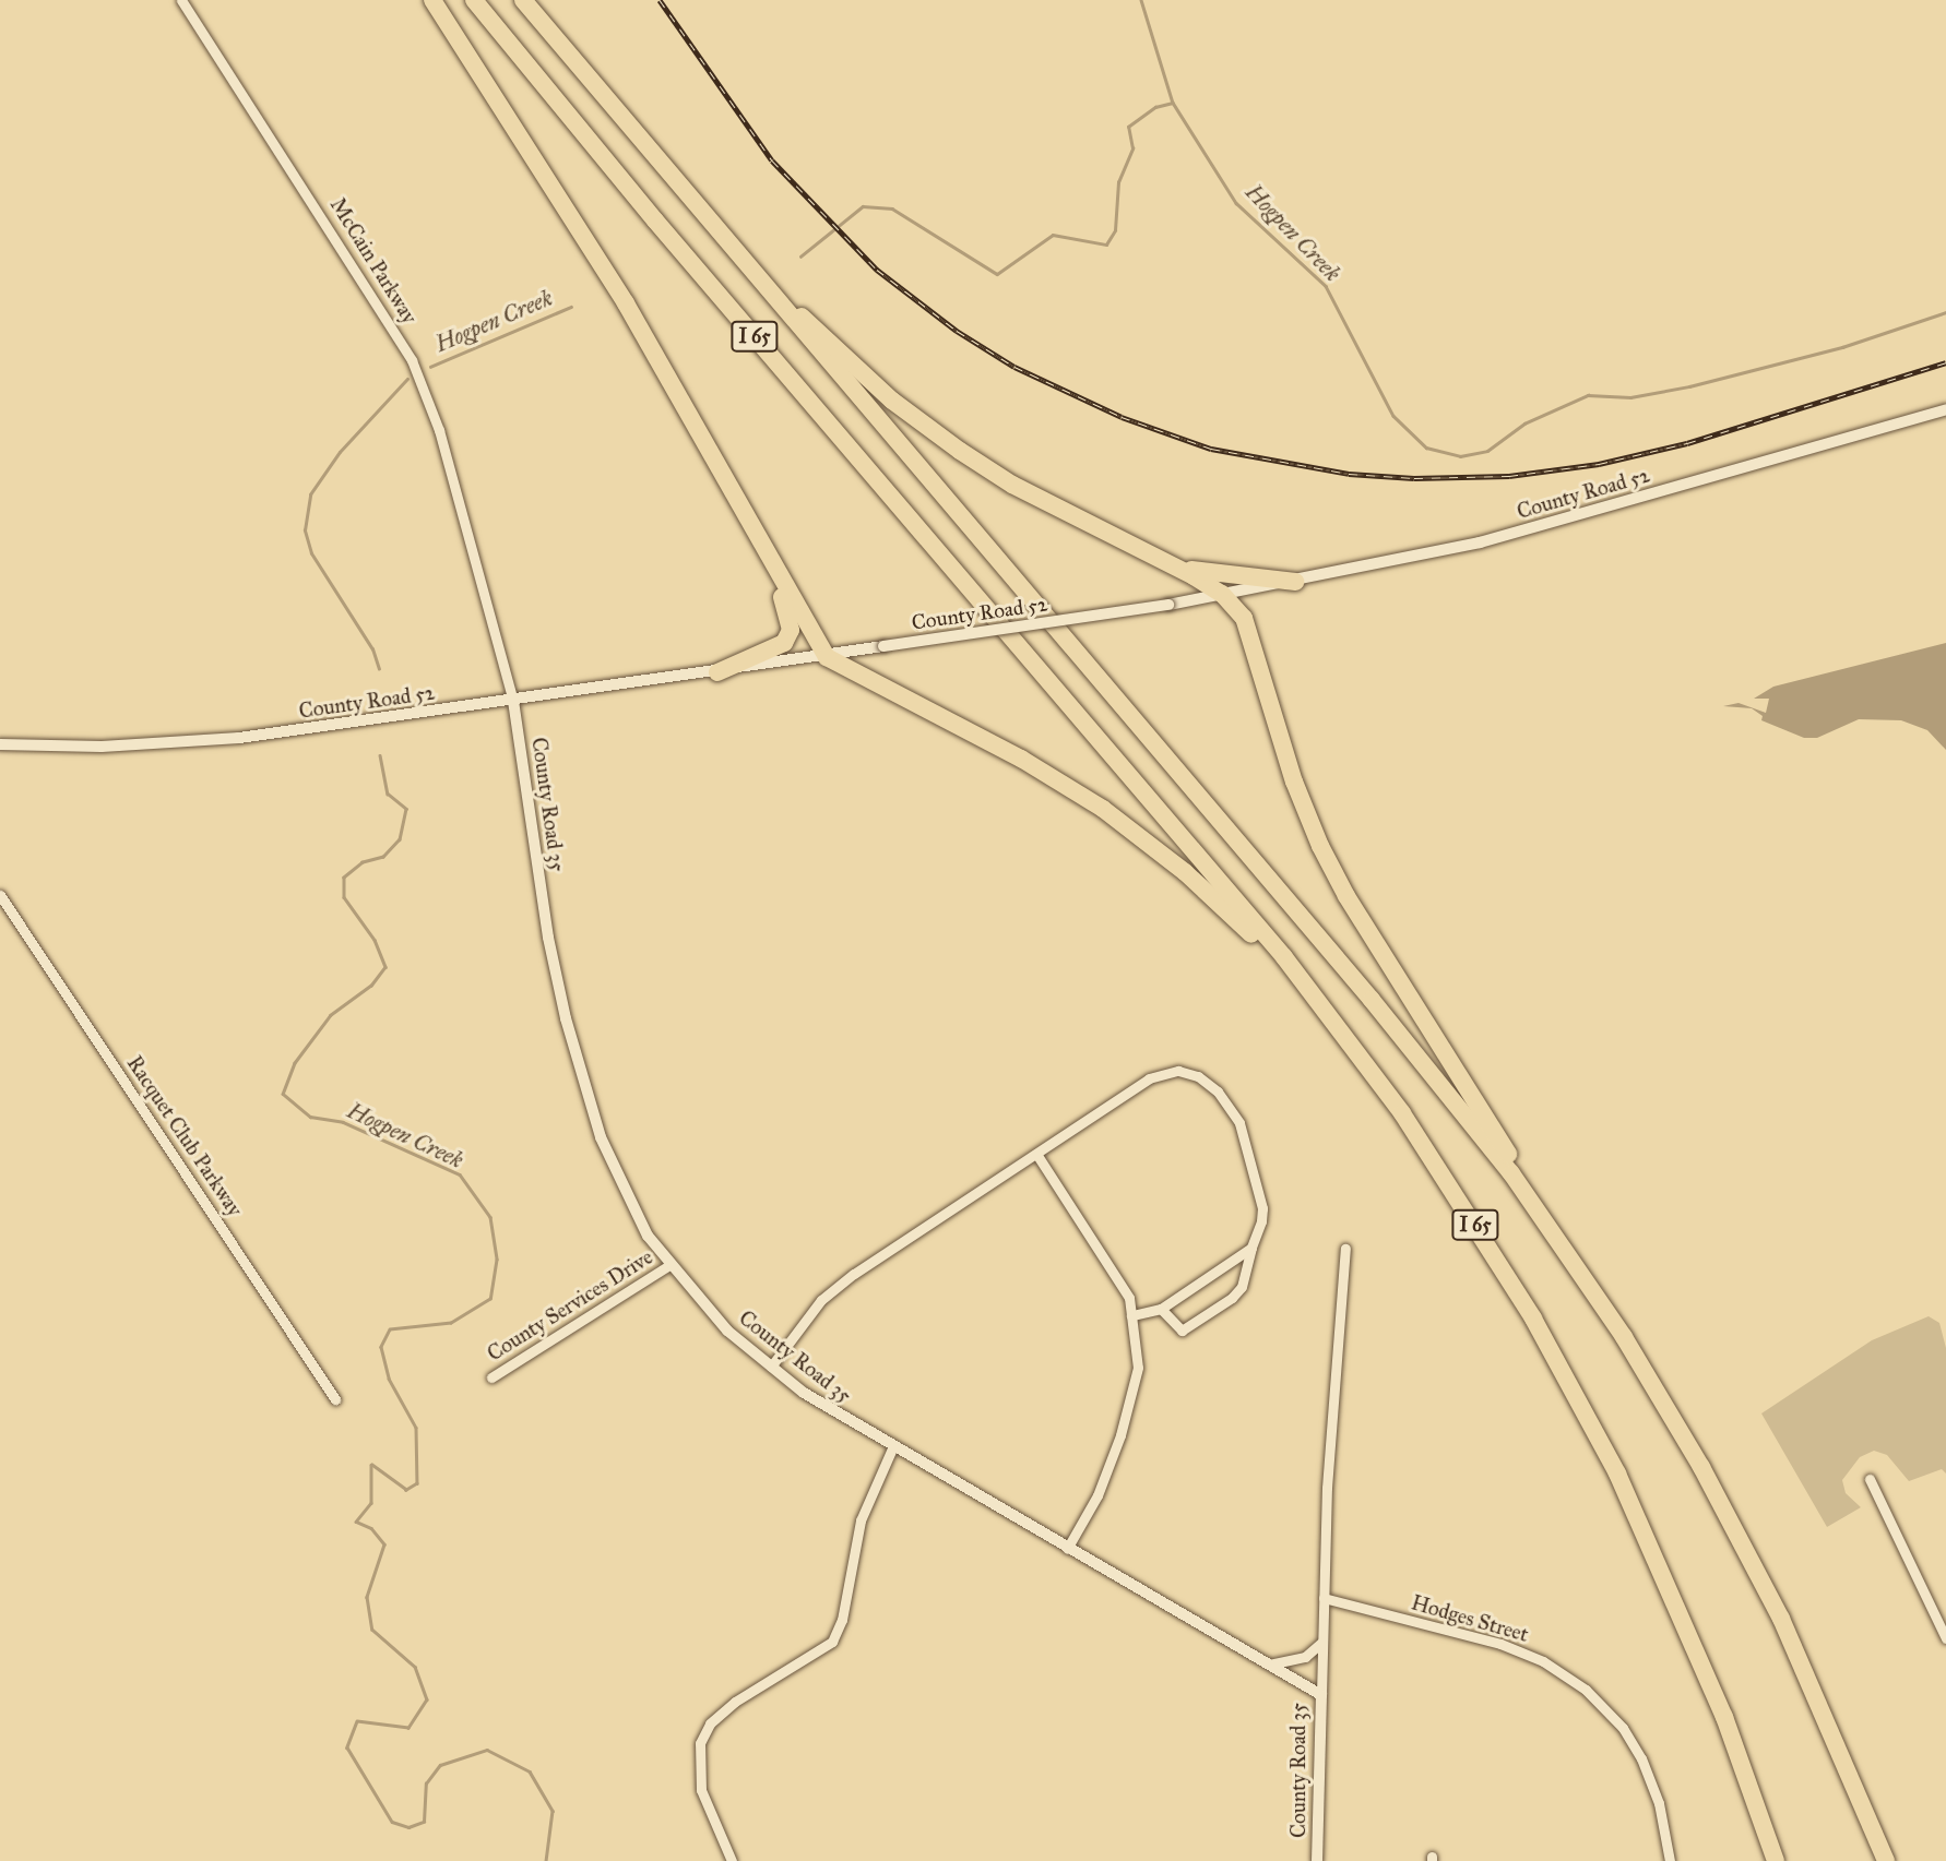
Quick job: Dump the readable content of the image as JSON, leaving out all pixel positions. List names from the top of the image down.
{
  "streets": {
    "highway": ["I 65"],
    "street": [
      "McCain Parkway",
      "County Road 52",
      "County Road 35",
      "Racquet Club Parkway",
      "County Services Drive",
      "Hodges Street"
    ]
  },
  "crossings": [
    ["McCain Parkway", "County Road 52"],
    ["McCain Parkway", "County Road 35"],
    ["County Road 52", "County Road 35"],
    ["County Road 35", "County Services Drive"]
  ],
  "water": ["Hogpen Creek"]
}
